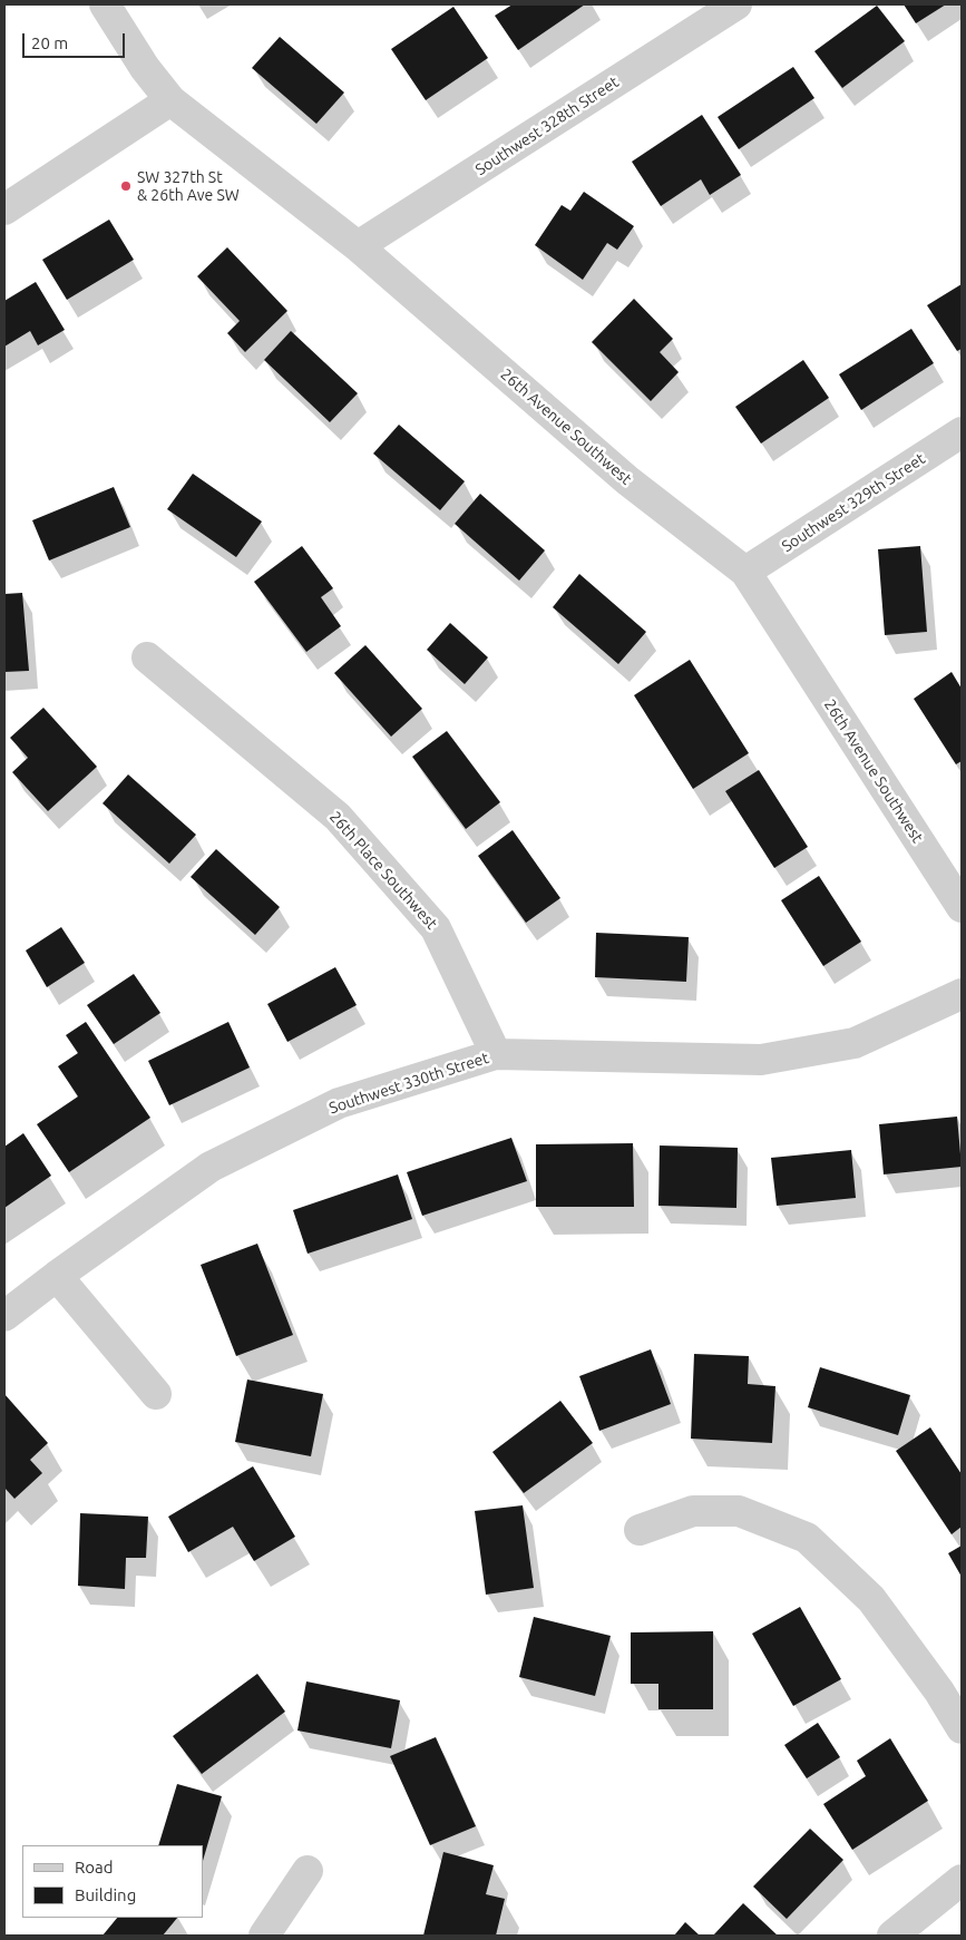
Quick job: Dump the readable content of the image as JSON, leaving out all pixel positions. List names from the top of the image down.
{
  "streets": {
    "street": [
      "Southwest 328th Street",
      "26th Avenue Southwest",
      "Southwest 329th Street",
      "26th Place Southwest",
      "Southwest 330th Street"
    ]
  },
  "crossings": [
    ["Southwest 328th Street", "26th Avenue Southwest"],
    ["26th Avenue Southwest", "Southwest 329th Street"],
    ["26th Place Southwest", "Southwest 330th Street"]
  ],
  "places": ["SW 327th St & 26th Ave SW"],
  "legend": ["Road", "Building"],
  "scale_bar": "20 m"
}
